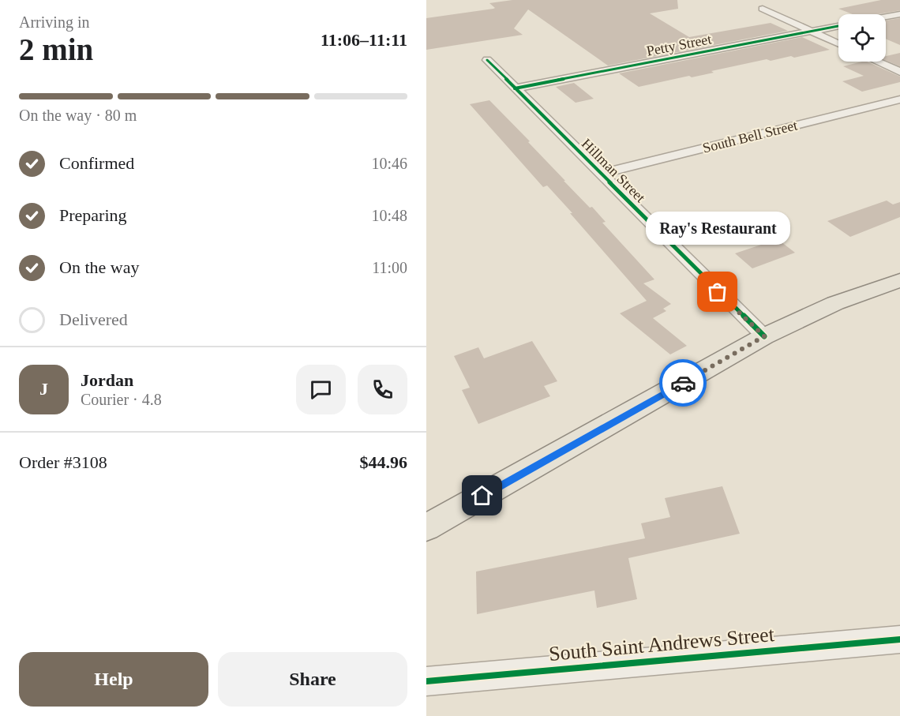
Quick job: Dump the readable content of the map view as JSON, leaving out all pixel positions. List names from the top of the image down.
{
  "streets": {
    "street": [
      "Petty Street",
      "South Bell Street",
      "Hillman Street",
      "South Saint Andrews Street"
    ]
  },
  "crossings": [
    ["Petty Street", "Hillman Street"],
    ["South Bell Street", "Hillman Street"]
  ],
  "places": ["Ray's Restaurant"],
  "page": {
    "heading": ["2 min", "Arriving in", "11:06–11:11"],
    "panel": [
      "Jordan",
      "Courier · 4.8",
      "Order #3108",
      "$44.96"
    ],
    "bar": "On the way · 80 m",
    "list": [
      ["Confirmed", "10:46"],
      ["Preparing", "10:48"],
      ["On the way", "11:00"],
      "Delivered"
    ],
    "bubble": "Ray's Restaurant",
    "round": "J",
    "buttons": ["Help", "Share"]
  }
}
